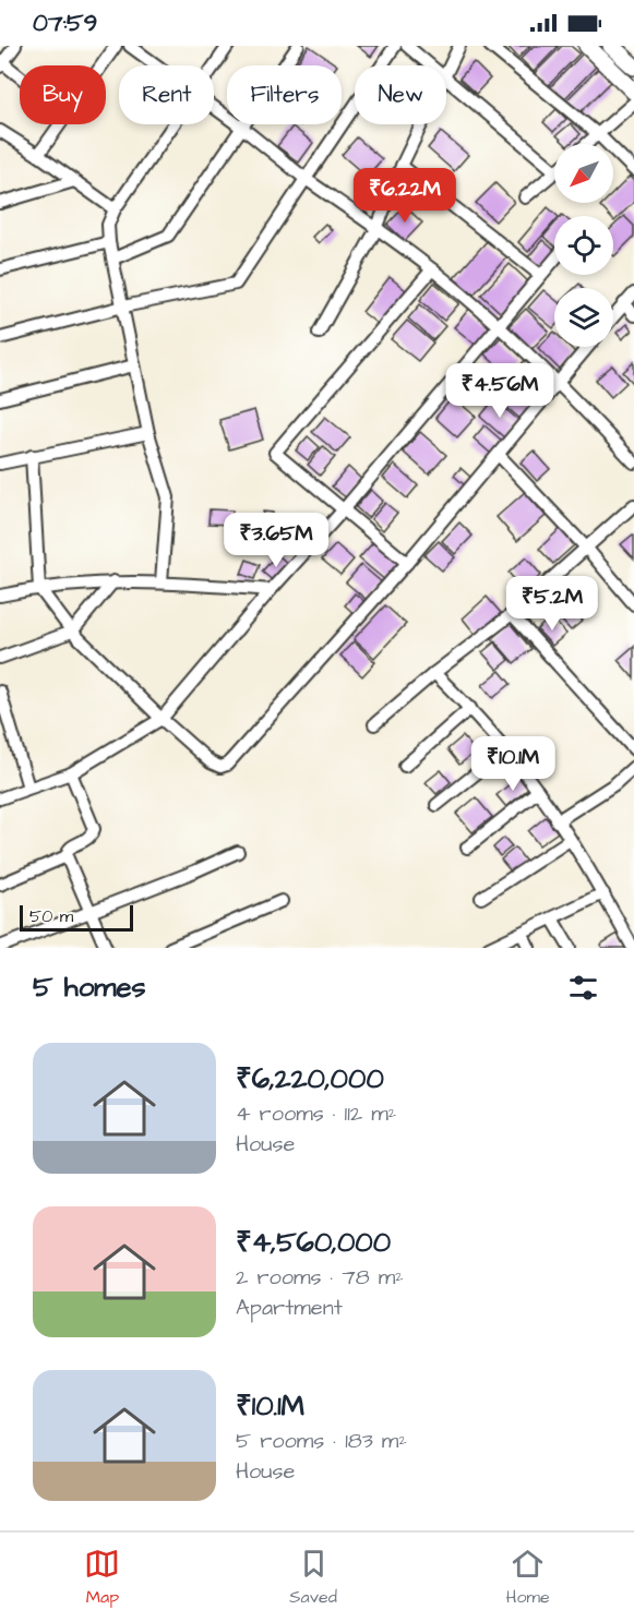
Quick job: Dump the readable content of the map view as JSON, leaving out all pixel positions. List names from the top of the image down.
{
  "scale_bar": "50 m",
  "north": "bottom left",
  "page": {
    "status": "07:59",
    "chip": [
      "Buy",
      "Rent",
      "Filters",
      "New"
    ],
    "price": [
      "₹6.22M",
      "₹4.56M",
      "₹3.65M",
      "₹5.2M",
      "₹10.1M"
    ],
    "scale": "50 m",
    "heading": "5 homes",
    "list": [
      {
        "name": "₹6,220,000",
        "note": "4 rooms · 112 m² · House"
      },
      {
        "name": "₹4,560,000",
        "note": "2 rooms · 78 m² · Apartment"
      },
      {
        "name": "₹10.1M",
        "note": "5 rooms · 183 m² · House"
      }
    ],
    "tabs": ["Map", "Saved", "Home"]
  }
}
